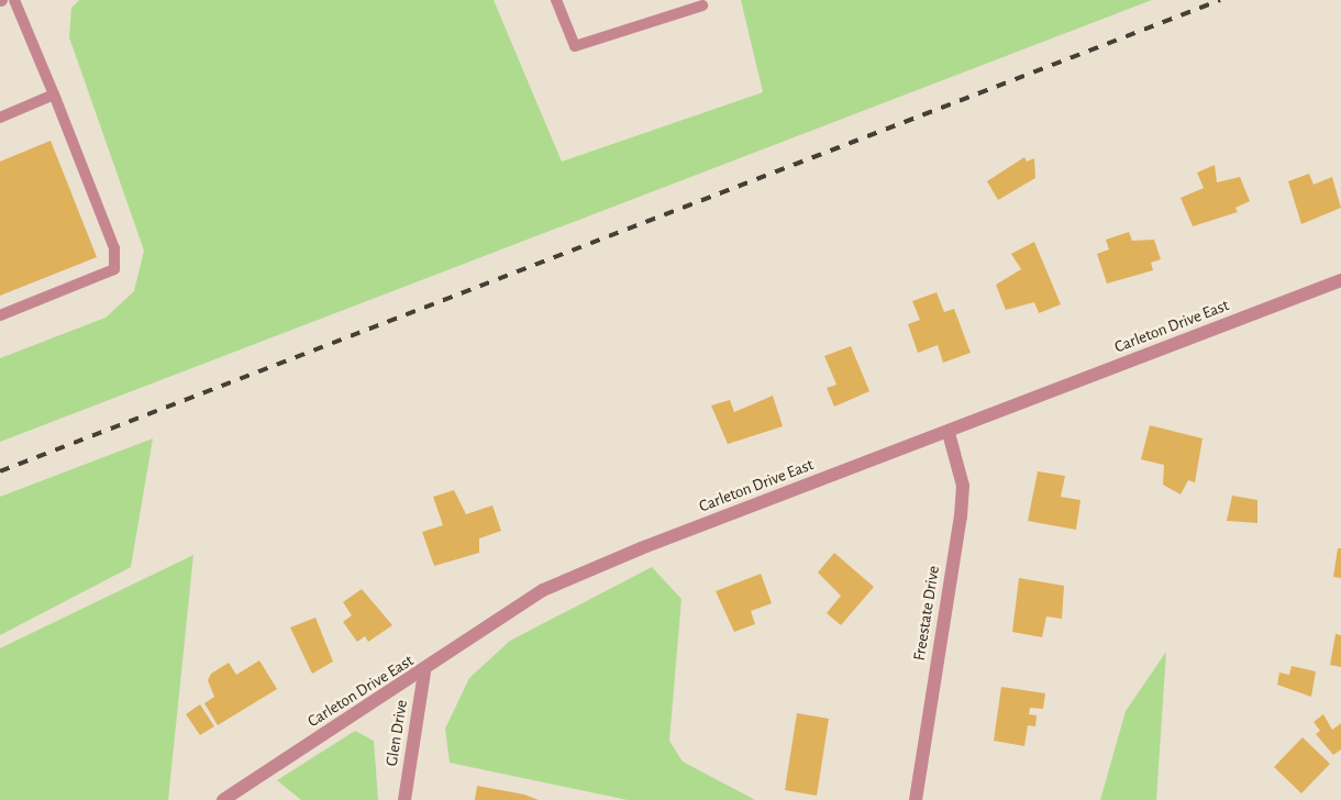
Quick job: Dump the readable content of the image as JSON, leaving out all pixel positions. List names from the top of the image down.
{
  "streets": {
    "street": ["Carleton Drive East", "Freestate Drive", "Glen Drive"]
  },
  "crossings": [
    ["Carleton Drive East", "Freestate Drive"],
    ["Carleton Drive East", "Glen Drive"]
  ]
}
